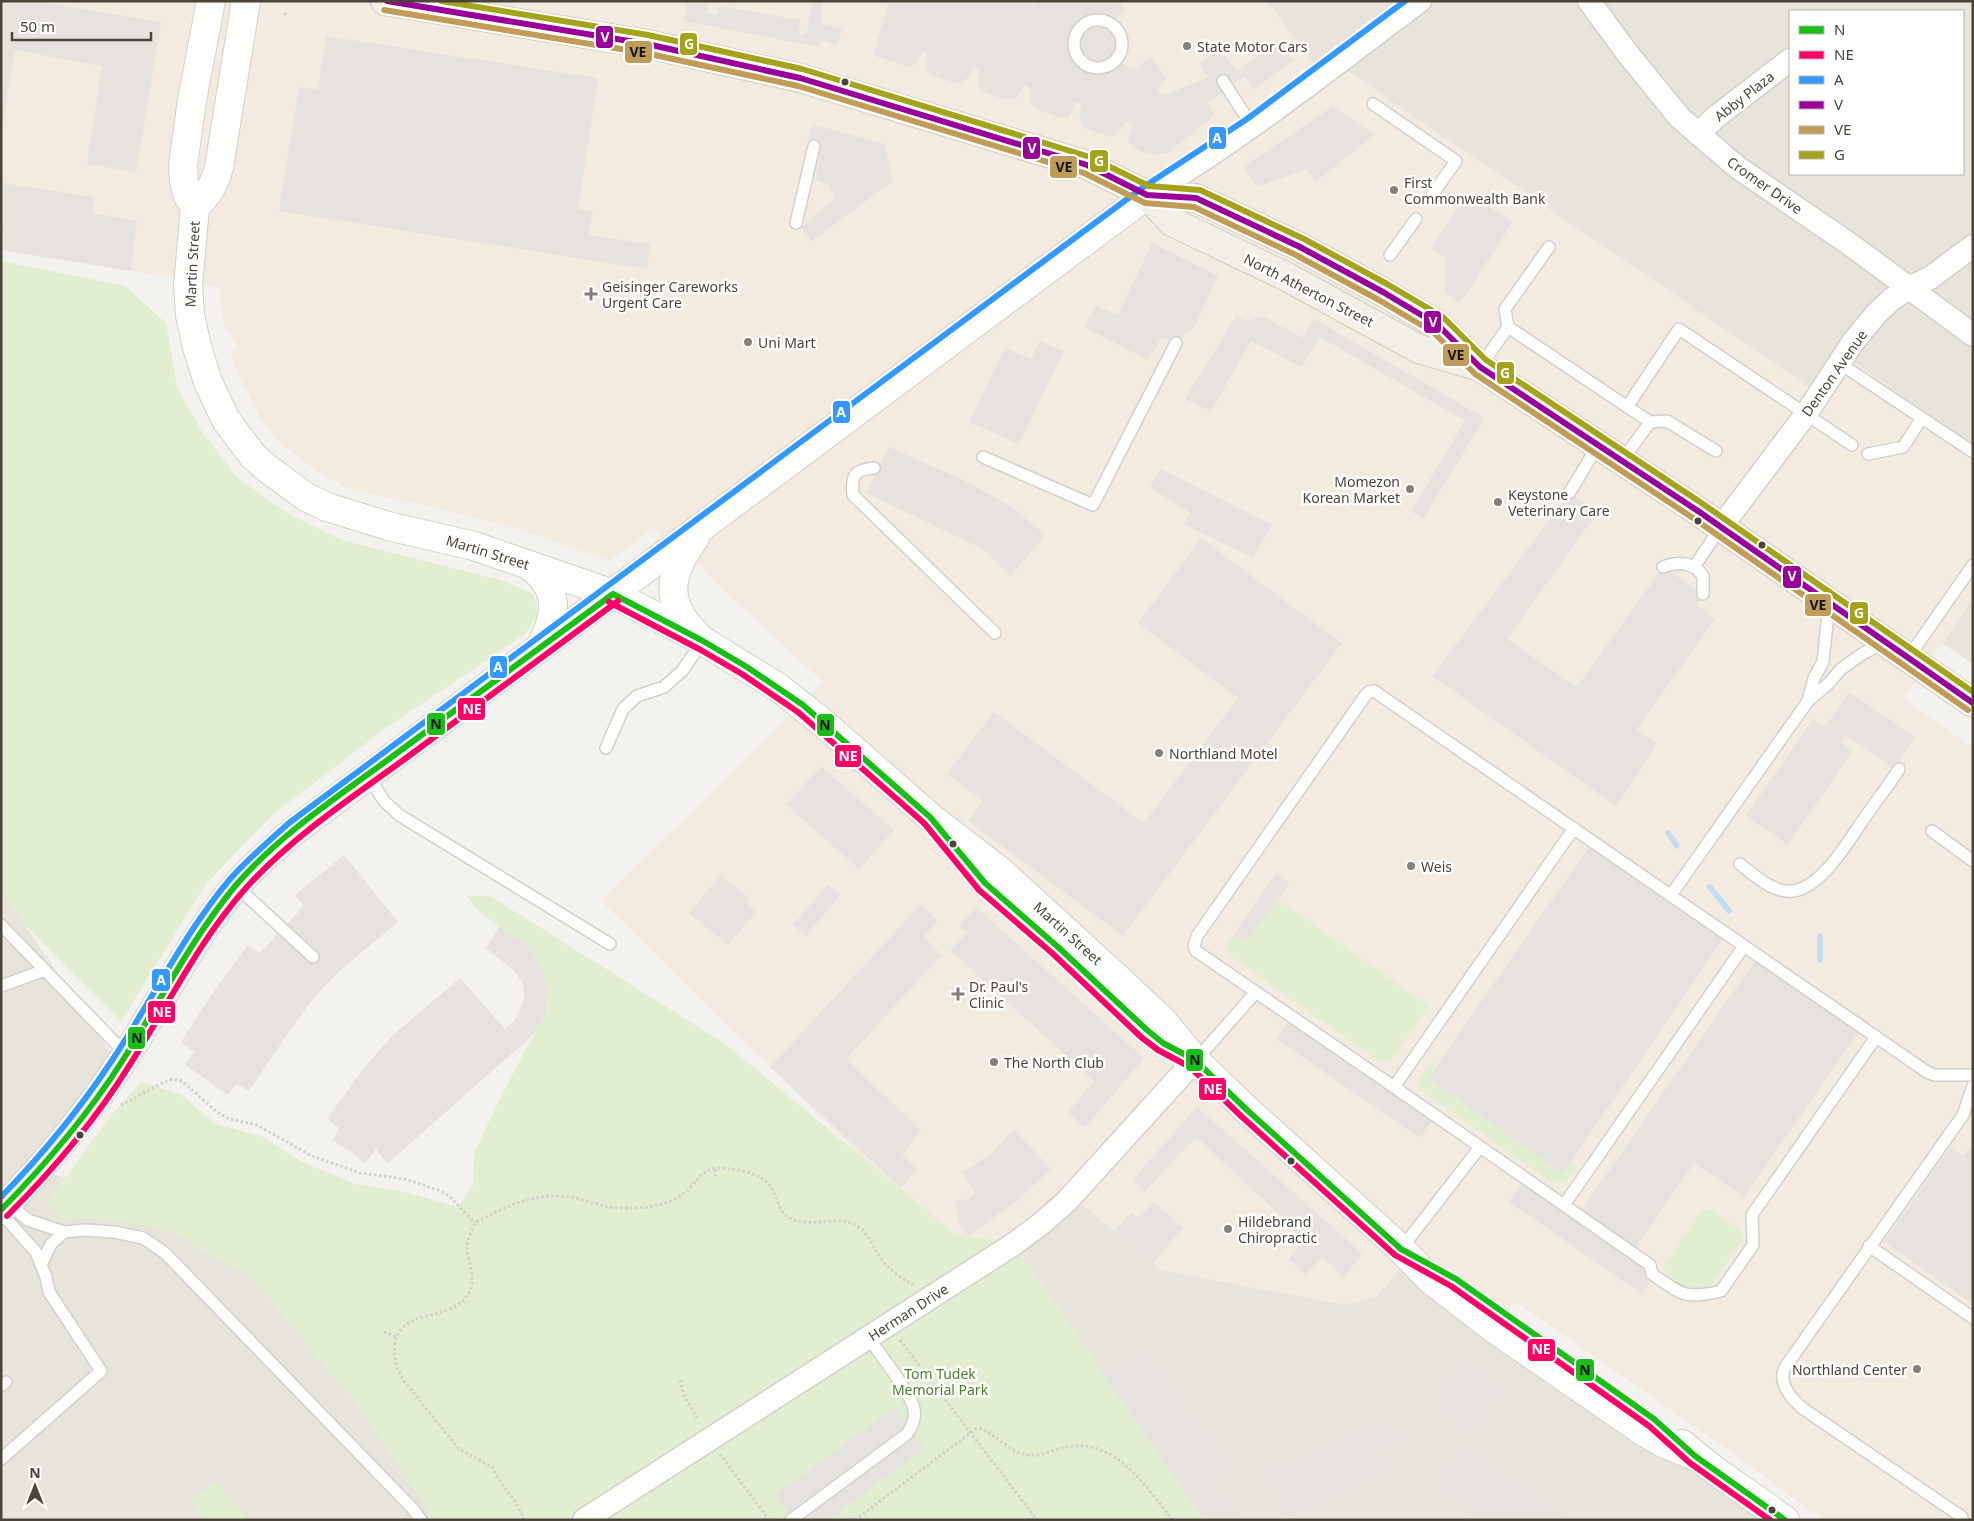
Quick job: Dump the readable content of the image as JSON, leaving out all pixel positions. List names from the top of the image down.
{
  "streets": {
    "street": [
      "Abby Plaza",
      "Cromer Drive",
      "Martin Street",
      "Denton Avenue",
      "Herman Drive"
    ]
  },
  "crossings": [
    ["Abby Plaza", "Cromer Drive"],
    ["Cromer Drive", "Denton Avenue"],
    ["Martin Street", "Herman Drive"]
  ],
  "parks": ["Tom Tudek Memorial Park"],
  "places": {
    "other": [
      "State Motor Cars",
      "First Commonwealth Bank",
      "Uni Mart",
      "Momezon Korean Market",
      "Keystone Veterinary Care",
      "Northland Motel",
      "Weis",
      "The North Club",
      "Hildebrand Chiropractic",
      "Northland Center"
    ],
    "health": ["Geisinger Careworks Urgent Care", "Dr. Paul's Clinic"]
  },
  "lines": [
    "transit line A",
    "transit line V",
    "transit line G",
    "transit line VE",
    "transit line N",
    "transit line NE"
  ],
  "legend": [
    "N",
    "NE",
    "A",
    "V",
    "VE",
    "G"
  ],
  "scale_bar": "50 m",
  "north": "top"
}
